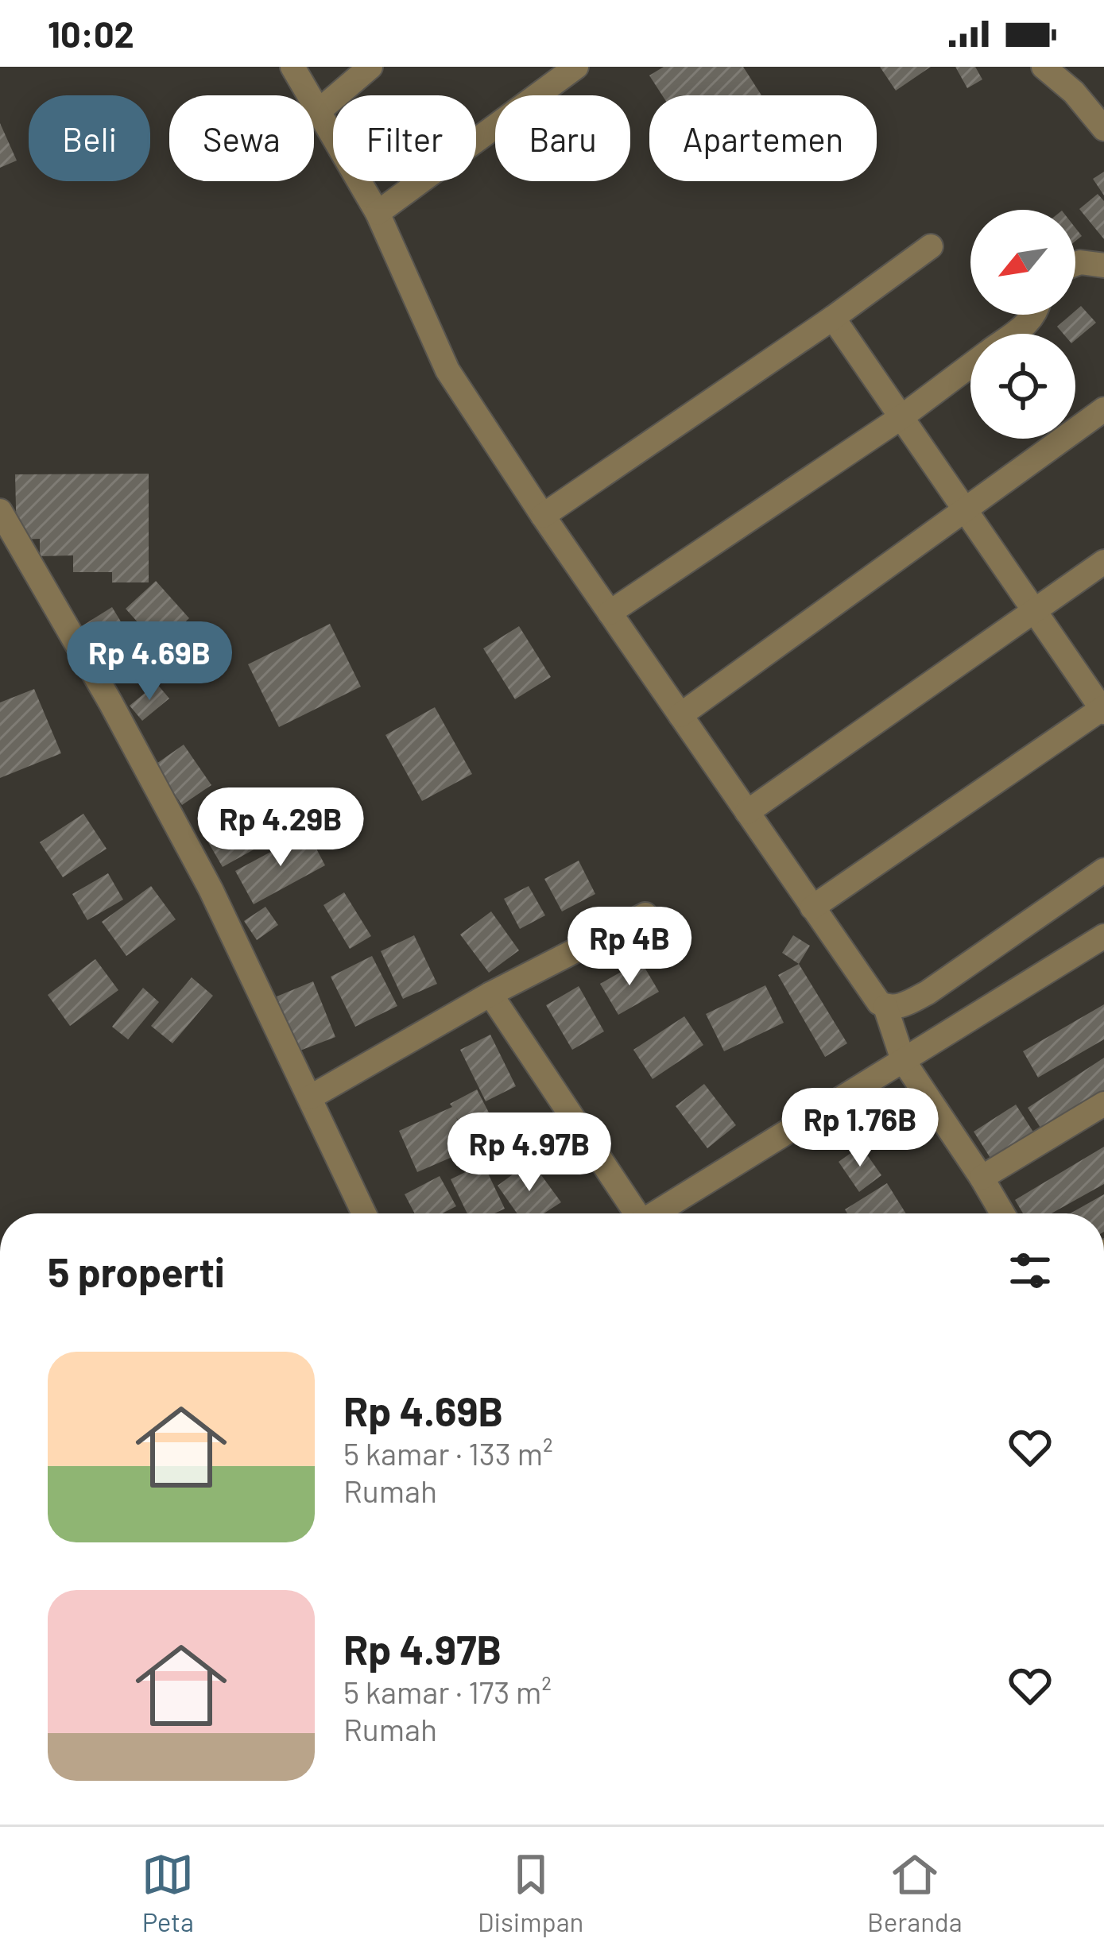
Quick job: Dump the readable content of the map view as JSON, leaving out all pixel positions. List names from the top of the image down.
{
  "north": "bottom left",
  "page": {
    "status": "10:02",
    "chip": [
      "Beli",
      "Sewa",
      "Filter",
      "Baru",
      "Apartemen"
    ],
    "price": [
      "Rp 4.69B",
      "Rp 4.29B",
      "Rp 4B",
      "Rp 1.76B",
      "Rp 4.97B"
    ],
    "heading": "5 properti",
    "list": [
      {
        "name": "Rp 4.69B",
        "note": "5 kamar · 133 m² · Rumah"
      },
      {
        "name": "Rp 4.97B",
        "note": "5 kamar · 173 m² · Rumah"
      }
    ],
    "tabs": ["Peta", "Disimpan", "Beranda"]
  }
}
